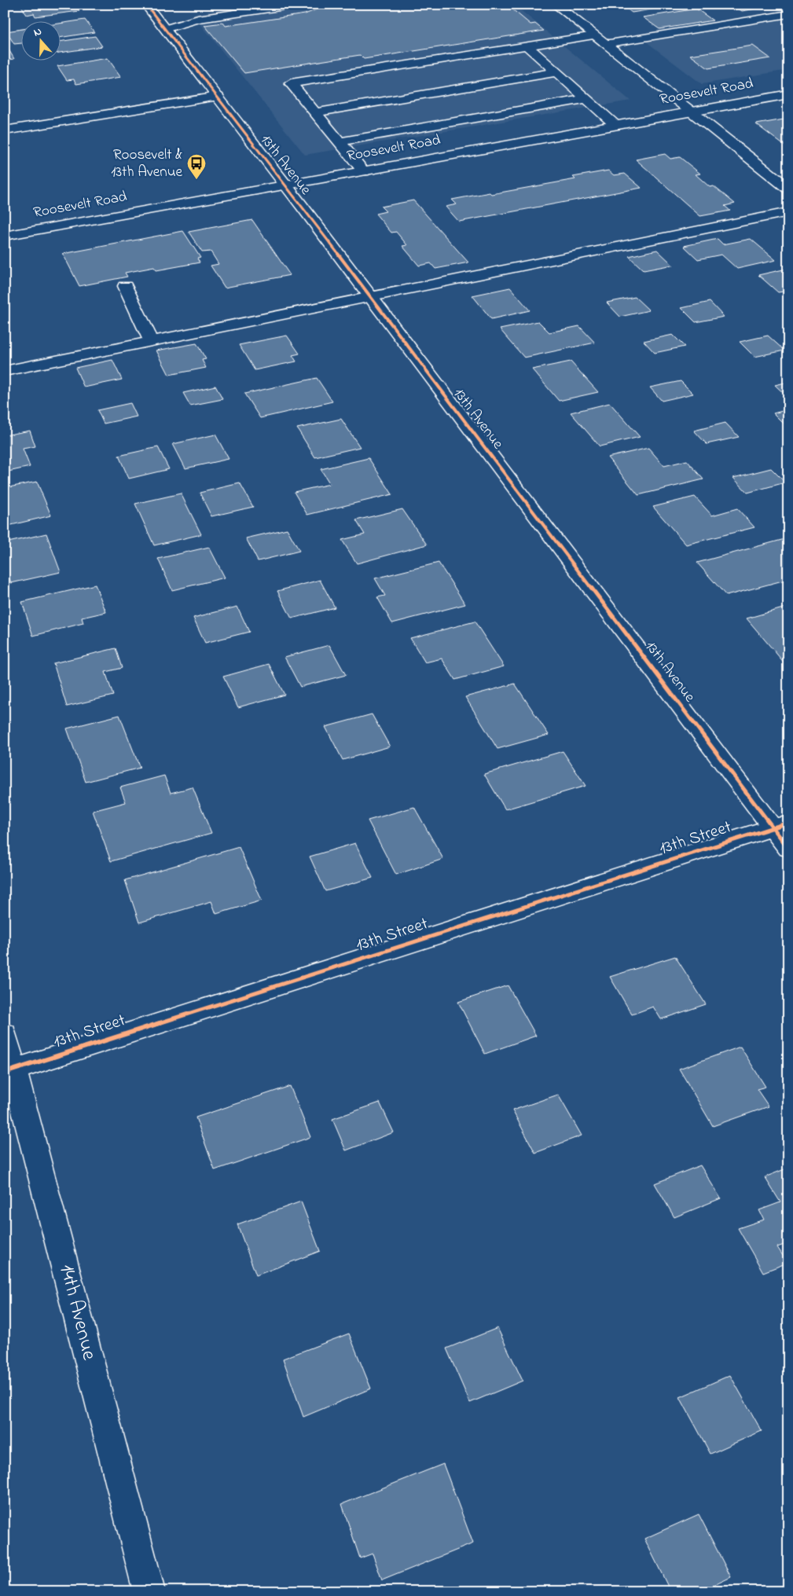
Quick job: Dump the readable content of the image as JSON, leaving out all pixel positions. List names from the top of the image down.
{
  "streets": {
    "street": [
      "Roosevelt Road",
      "13th Avenue",
      "13th Street",
      "14th Avenue"
    ]
  },
  "crossings": [
    ["Roosevelt Road", "13th Avenue"],
    ["13th Avenue", "13th Street"],
    ["13th Street", "14th Avenue"]
  ],
  "places": {
    "bus stop": ["Roosevelt & 13th Avenue"]
  },
  "north": "top"
}
